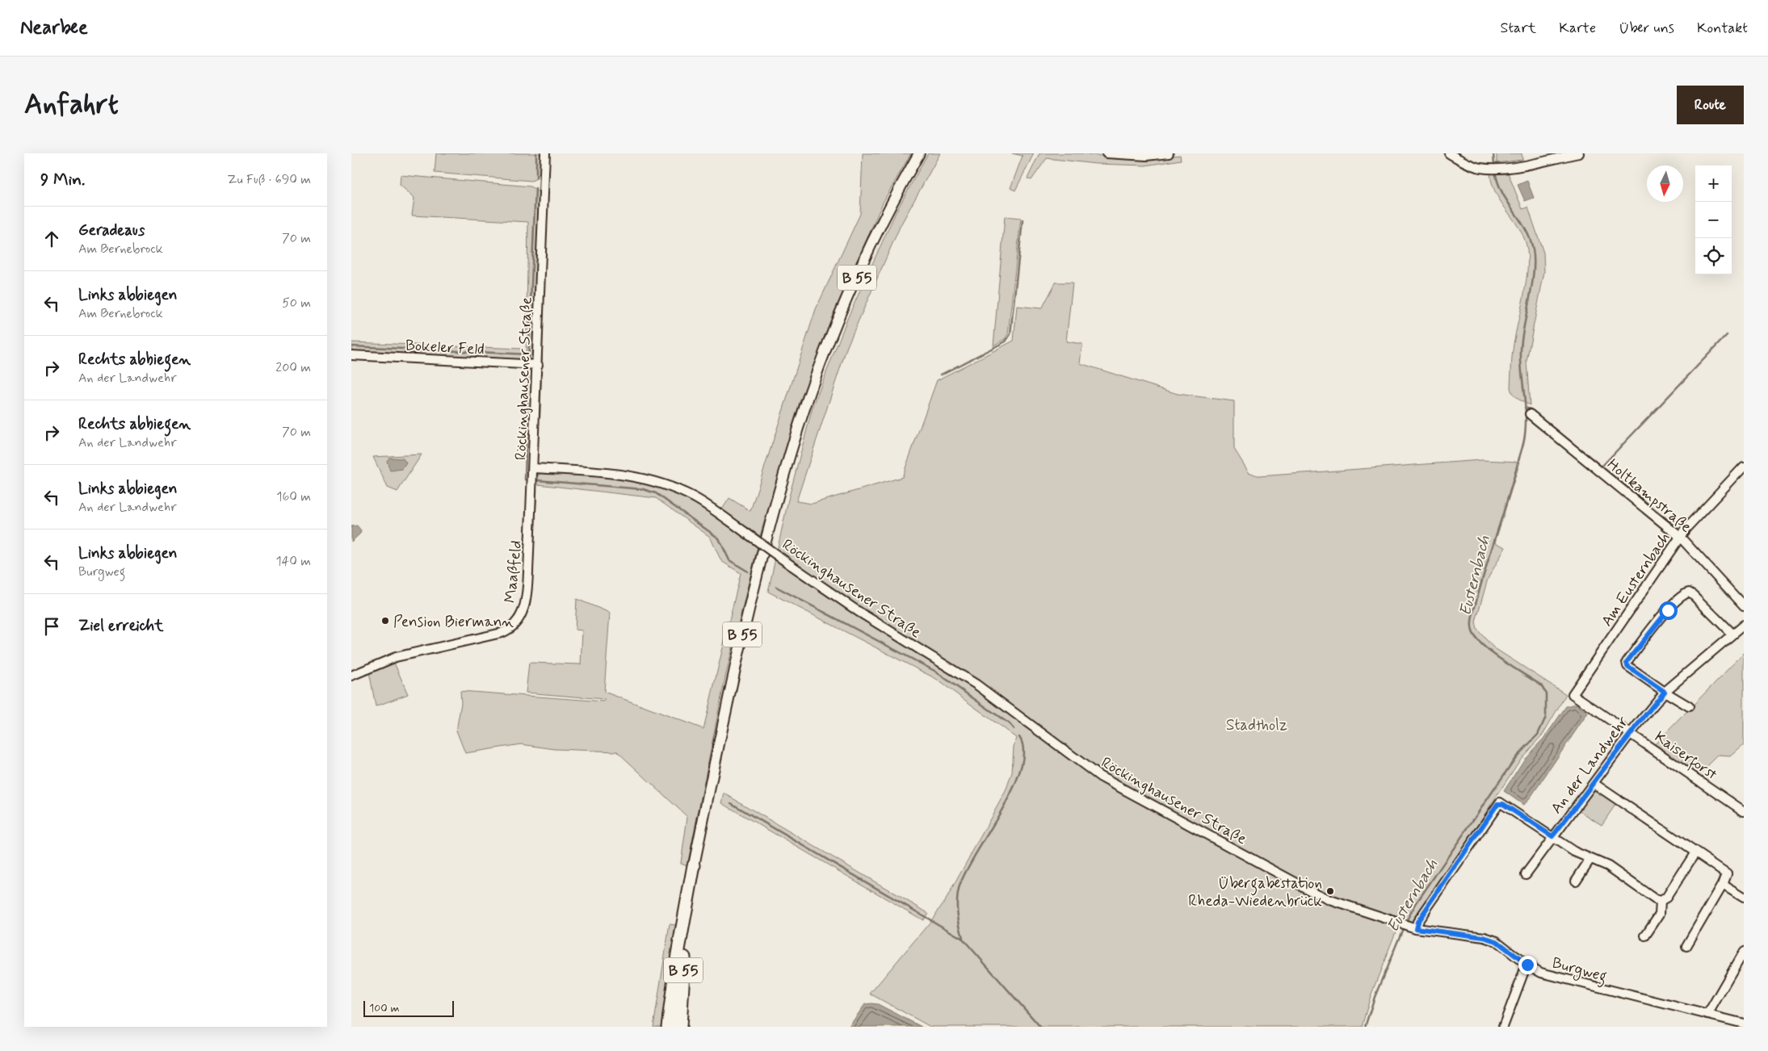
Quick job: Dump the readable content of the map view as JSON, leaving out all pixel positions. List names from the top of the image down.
{
  "streets": {
    "highway": ["B 55"],
    "street": [
      "Bokeler Feld",
      "Röckinghausener Straße",
      "Holtkampstraße",
      "Maaßfeld",
      "Am Eusternbach",
      "Kaiserforst",
      "An der Landwehr",
      "Burgweg"
    ]
  },
  "crossings": [
    ["Bokeler Feld", "Röckinghausener Straße"],
    ["Röckinghausener Straße", "Maaßfeld"],
    ["Röckinghausener Straße", "Burgweg"],
    ["Holtkampstraße", "Am Eusternbach"],
    ["Am Eusternbach", "Kaiserforst"],
    ["Kaiserforst", "An der Landwehr"]
  ],
  "water": ["Eusternbach"],
  "parks": ["Stadtholz"],
  "places": ["Pension Biermann", "Übergabestation Rheda-Wiedenbrück"],
  "scale_bar": "100 m",
  "north": "bottom",
  "page": {
    "header": "Nearbee",
    "nav": [
      "Start",
      "Karte",
      "Über uns",
      "Kontakt"
    ],
    "buttons": "Route",
    "title": "Anfahrt",
    "heading": ["9 Min.", "Zu Fuß · 690 m"],
    "map_buttons": ["+", "−"],
    "list": [
      ["Geradeaus", "Am Bernebrock", "70 m"],
      ["Links abbiegen", "Am Bernebrock", "50 m"],
      ["Rechts abbiegen", "An der Landwehr", "200 m"],
      ["Rechts abbiegen", "An der Landwehr", "70 m"],
      ["Links abbiegen", "An der Landwehr", "160 m"],
      ["Links abbiegen", "Burgweg", "140 m"],
      "Ziel erreicht"
    ],
    "scale": "100 m"
  }
}
